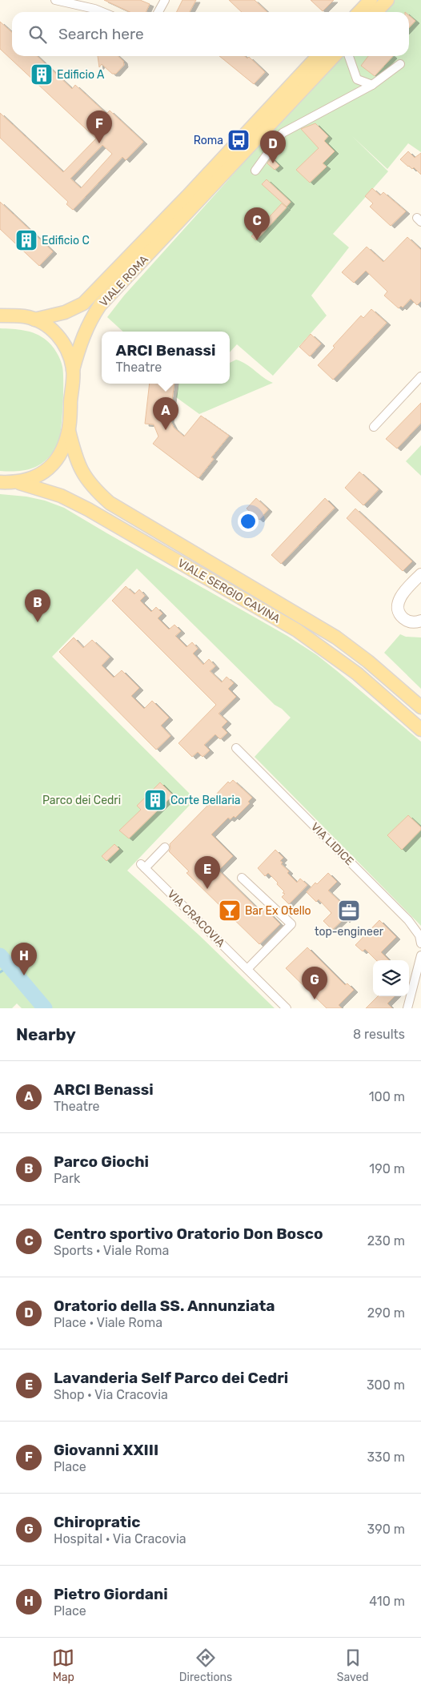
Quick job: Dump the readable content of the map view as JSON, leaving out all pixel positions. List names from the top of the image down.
{
  "streets": {
    "main road": ["VIALE ROMA", "VIALE SERGIO CAVINA"],
    "street": ["VIA LIDICE", "VIA CRACOVIA"]
  },
  "parks": ["Parco dei Cedri"],
  "places": {
    "building": ["Edificio A", "Edificio C", "Corte Bellaria"],
    "bus stop": ["Roma"],
    "bar": ["Bar Ex Otello"],
    "office": ["top-engineer"]
  },
  "page": {
    "search": "Search here",
    "pins": [
      "F",
      "D",
      "C",
      "A",
      "B",
      "E",
      "H",
      "G"
    ],
    "popup": ["ARCI Benassi", "Theatre"],
    "heading": ["Nearby", "8 results"],
    "list": [
      {
        "mark": "A",
        "name": "ARCI Benassi",
        "note": "Theatre",
        "value": "100 m"
      },
      {
        "mark": "B",
        "name": "Parco Giochi",
        "note": "Park",
        "value": "190 m"
      },
      {
        "mark": "C",
        "name": "Centro sportivo Oratorio Don Bosco",
        "note": "Sports · Viale Roma",
        "value": "230 m"
      },
      {
        "mark": "D",
        "name": "Oratorio della SS. Annunziata",
        "note": "Place · Viale Roma",
        "value": "290 m"
      },
      {
        "mark": "E",
        "name": "Lavanderia Self Parco dei Cedri",
        "note": "Shop · Via Cracovia",
        "value": "300 m"
      },
      {
        "mark": "F",
        "name": "Giovanni XXIII",
        "note": "Place",
        "value": "330 m"
      },
      {
        "mark": "G",
        "name": "Chiropratic",
        "note": "Hospital · Via Cracovia",
        "value": "390 m"
      },
      {
        "mark": "H",
        "name": "Pietro Giordani",
        "note": "Place",
        "value": "410 m"
      }
    ],
    "nav": ["Map", "Directions", "Saved"]
  }
}
